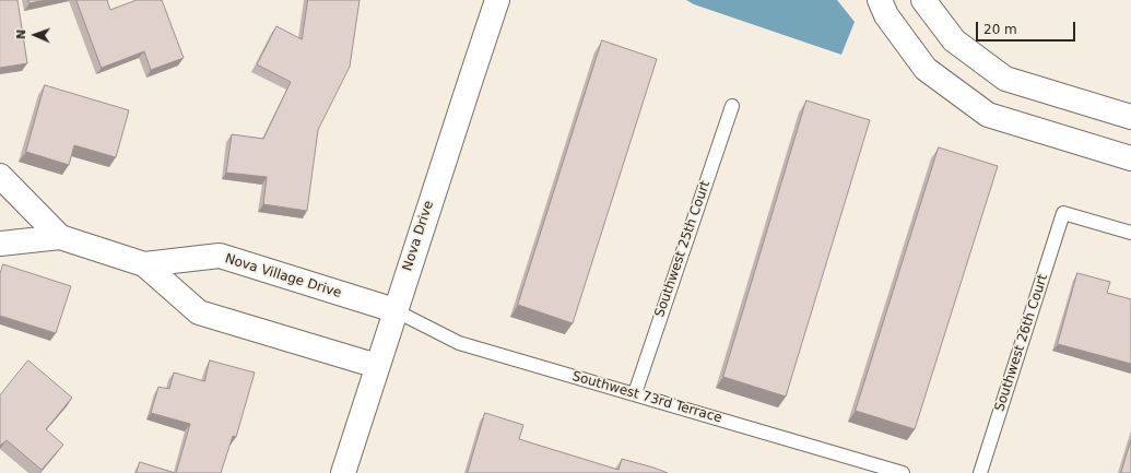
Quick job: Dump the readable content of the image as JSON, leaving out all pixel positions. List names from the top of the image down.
{
  "streets": {
    "street": ["Nova Drive", "Nova Village Drive"],
    "lane": ["Southwest 25th Court", "Southwest 26th Court", "Southwest 73rd Terrace"]
  },
  "crossings": [
    ["Nova Drive", "Nova Village Drive"],
    ["Nova Drive", "Southwest 73rd Terrace"],
    ["Southwest 25th Court", "Southwest 73rd Terrace"],
    ["Nova Village Drive", "Southwest 73rd Terrace"]
  ],
  "scale_bar": "20 m",
  "north": "left"
}
